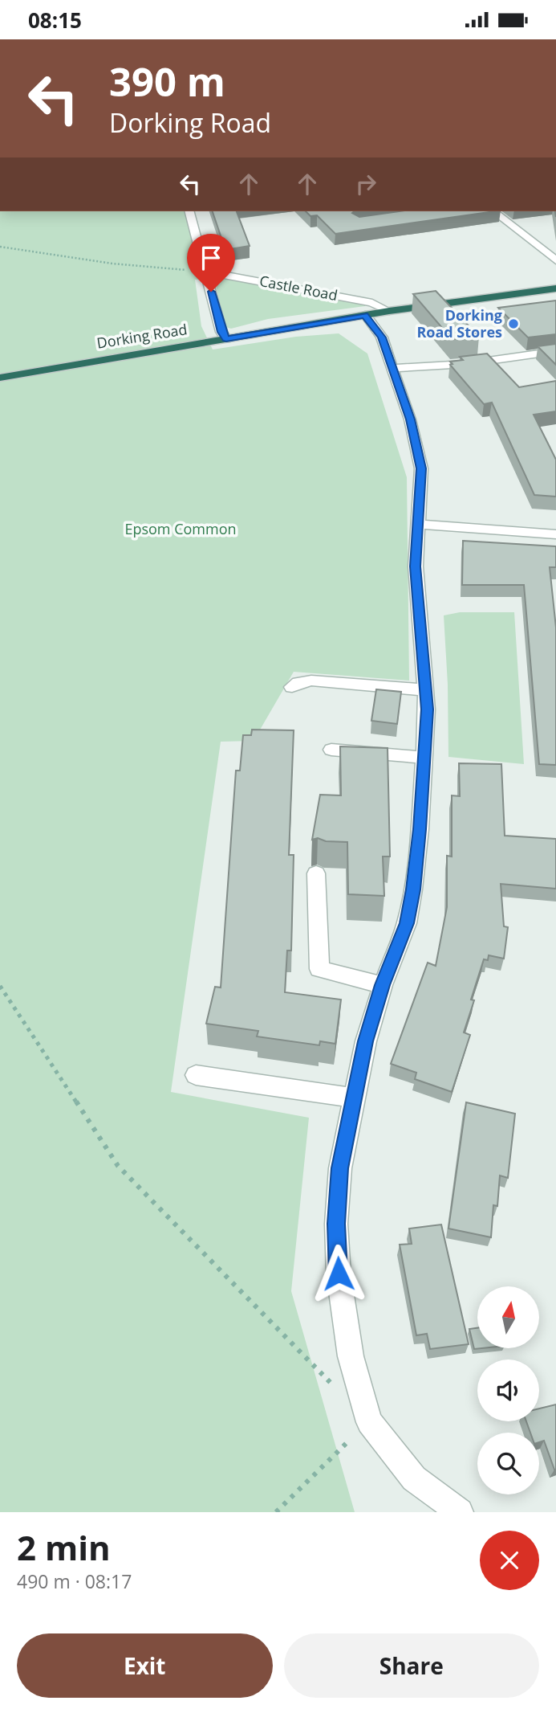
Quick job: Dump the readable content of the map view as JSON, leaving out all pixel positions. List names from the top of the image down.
{
  "streets": {
    "highway": ["Dorking Road"],
    "street": ["Castle Road"]
  },
  "crossings": [
    ["Castle Road", "Dorking Road"]
  ],
  "parks": ["Epsom Common"],
  "places": ["Dorking Road Stores"],
  "north": "top",
  "page": {
    "status": "08:15",
    "turn": ["390 m", "Dorking Road"],
    "heading": ["2 min", "490 m · 08:17"],
    "buttons": ["Exit", "Share"]
  }
}
